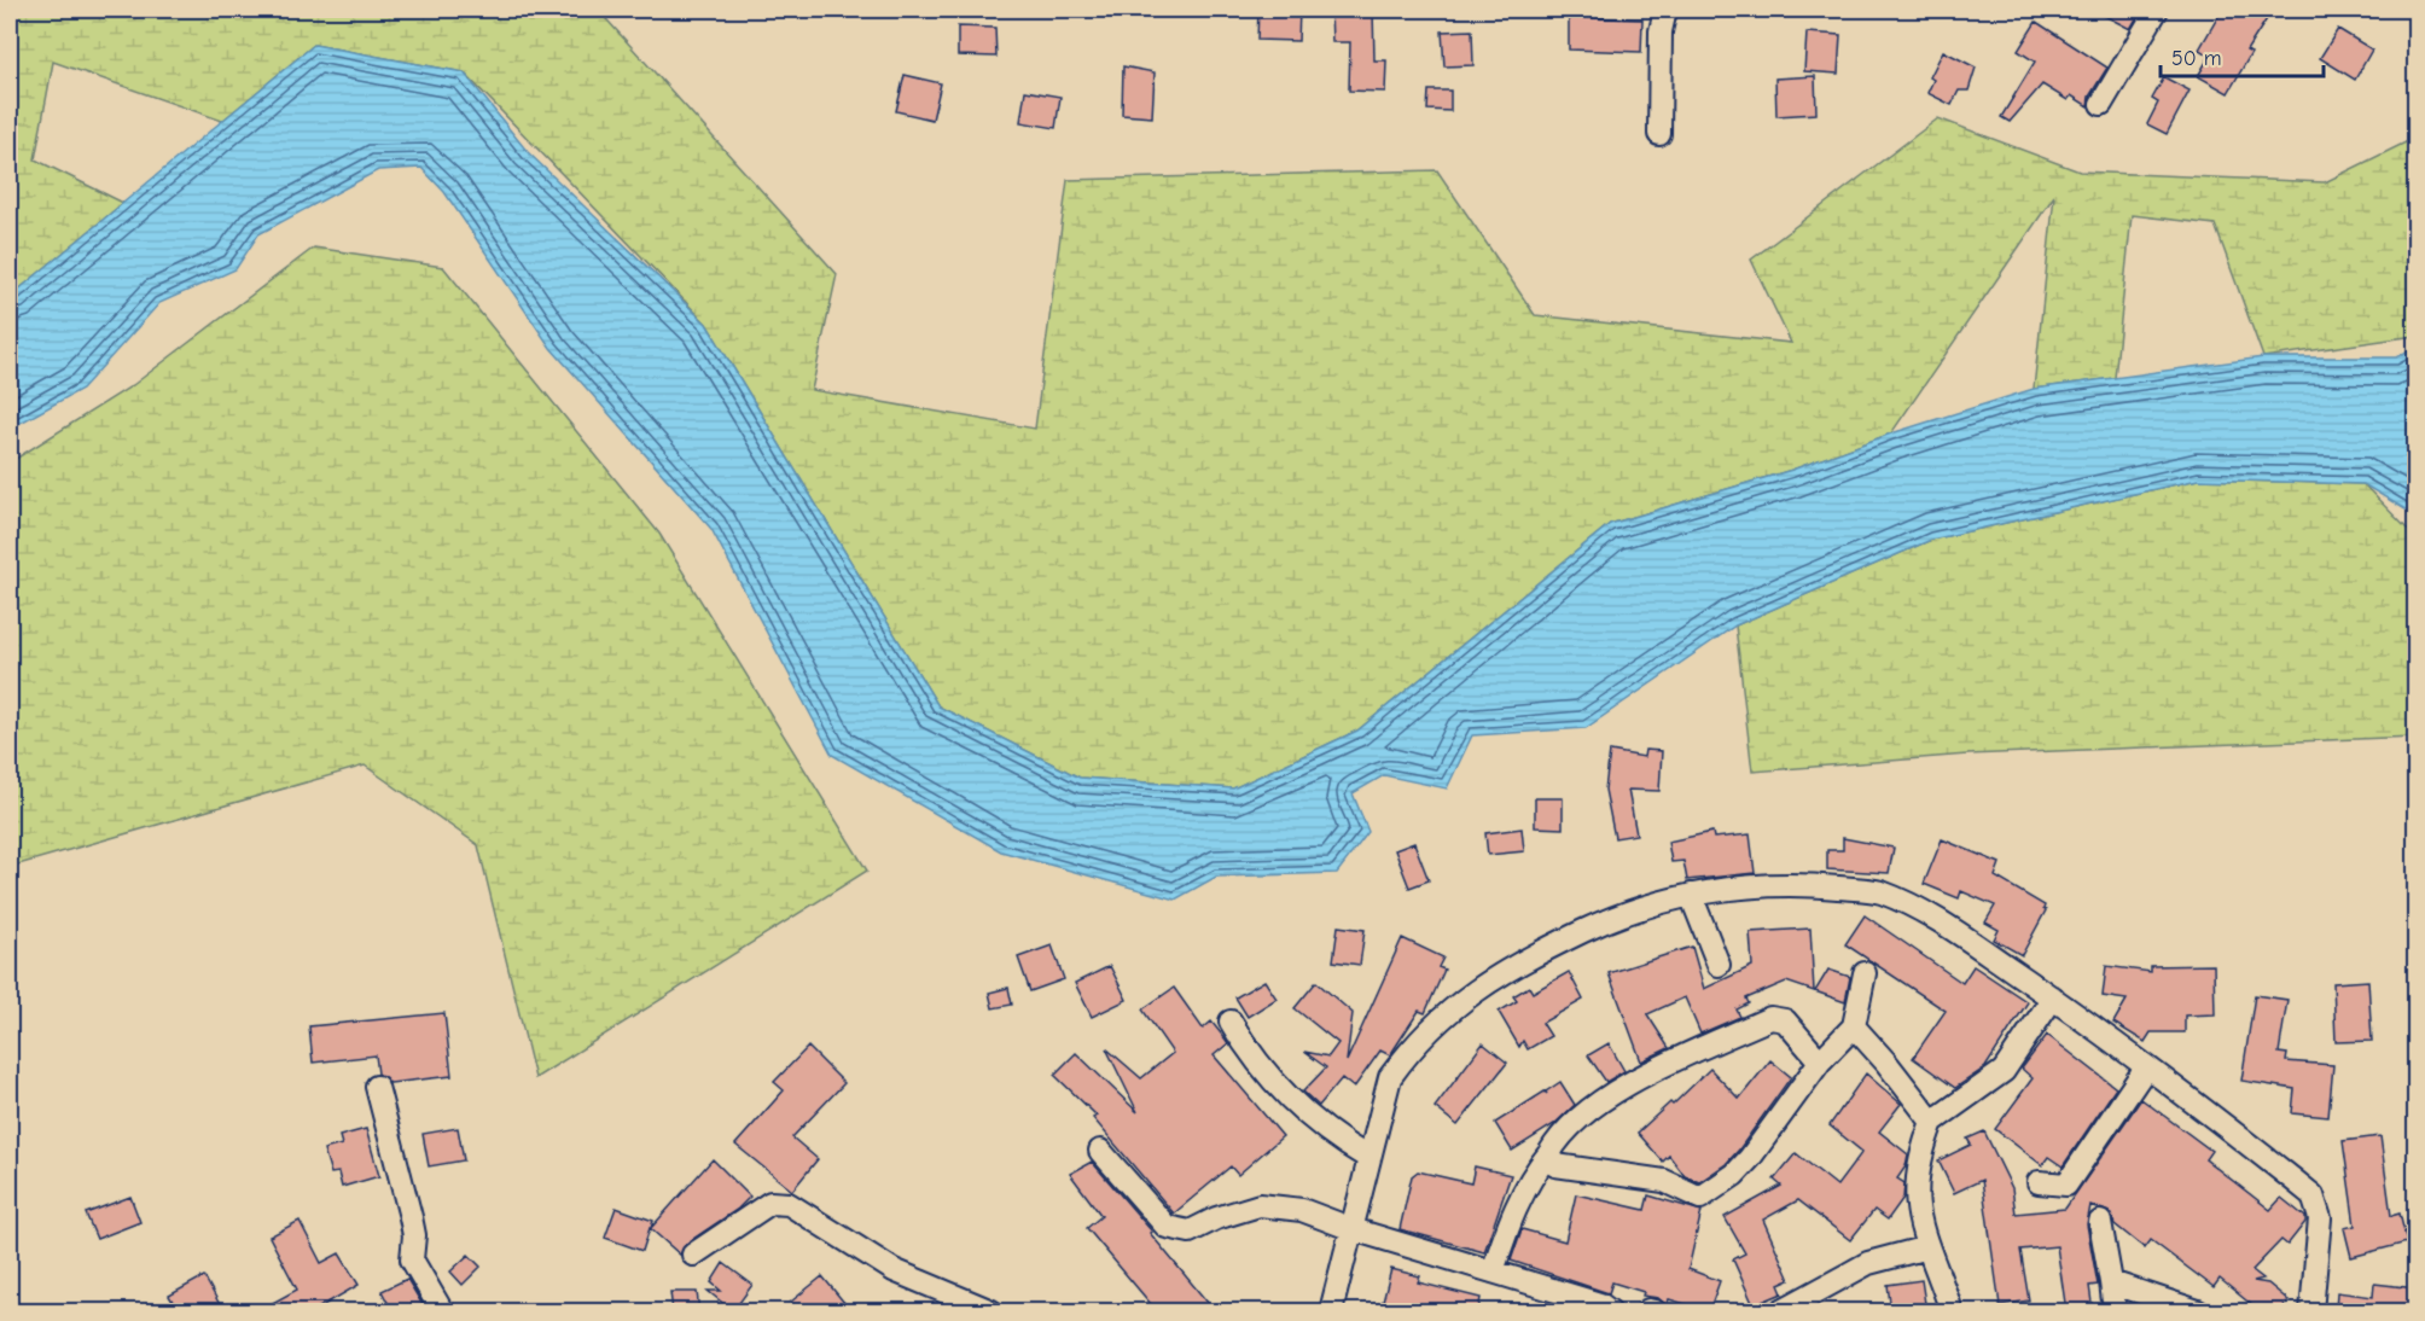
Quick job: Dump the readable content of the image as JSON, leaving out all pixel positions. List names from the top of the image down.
{
  "scale_bar": "50 m"
}
